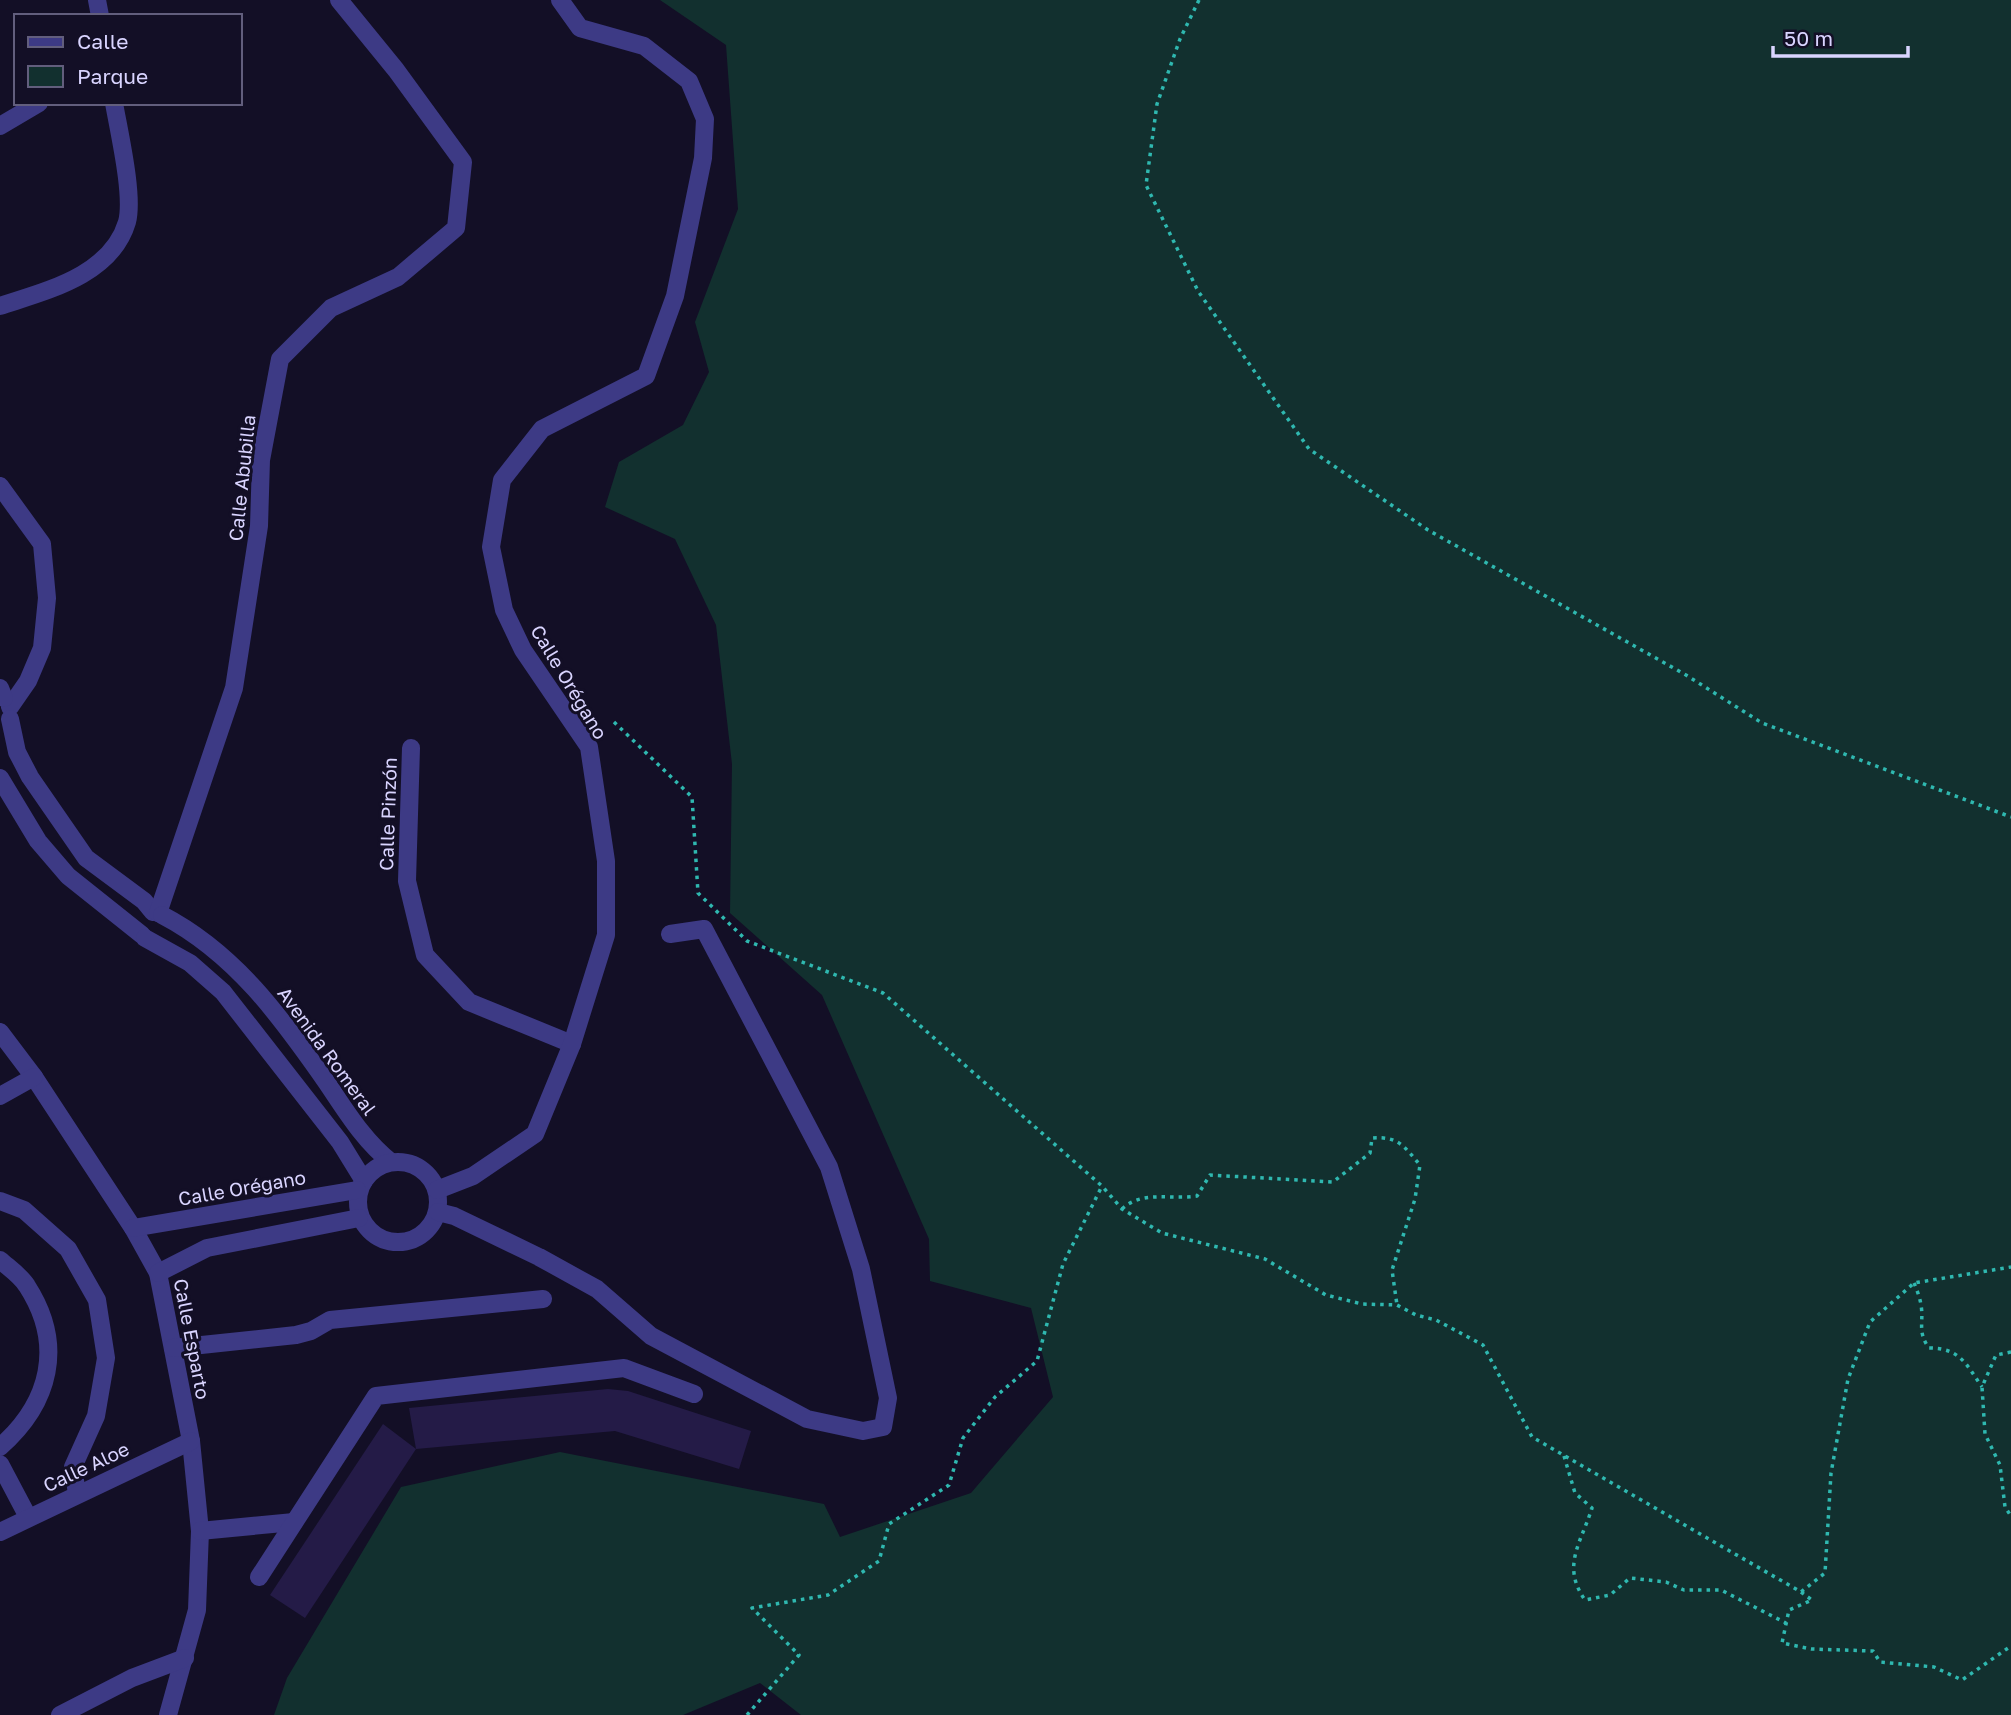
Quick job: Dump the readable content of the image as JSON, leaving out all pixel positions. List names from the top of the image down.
{
  "streets": {
    "street": [
      "Calle Abubilla",
      "Calle Orégano",
      "Calle Pinzón",
      "Avenida Romeral",
      "Calle Esparto",
      "Calle Aloe"
    ]
  },
  "crossings": [
    ["Calle Abubilla", "Avenida Romeral"],
    ["Calle Orégano", "Calle Pinzón"],
    ["Calle Orégano", "Avenida Romeral"],
    ["Calle Orégano", "Calle Esparto"],
    ["Calle Esparto", "Calle Aloe"]
  ],
  "legend": ["Calle", "Parque"],
  "scale_bar": "50 m"
}
